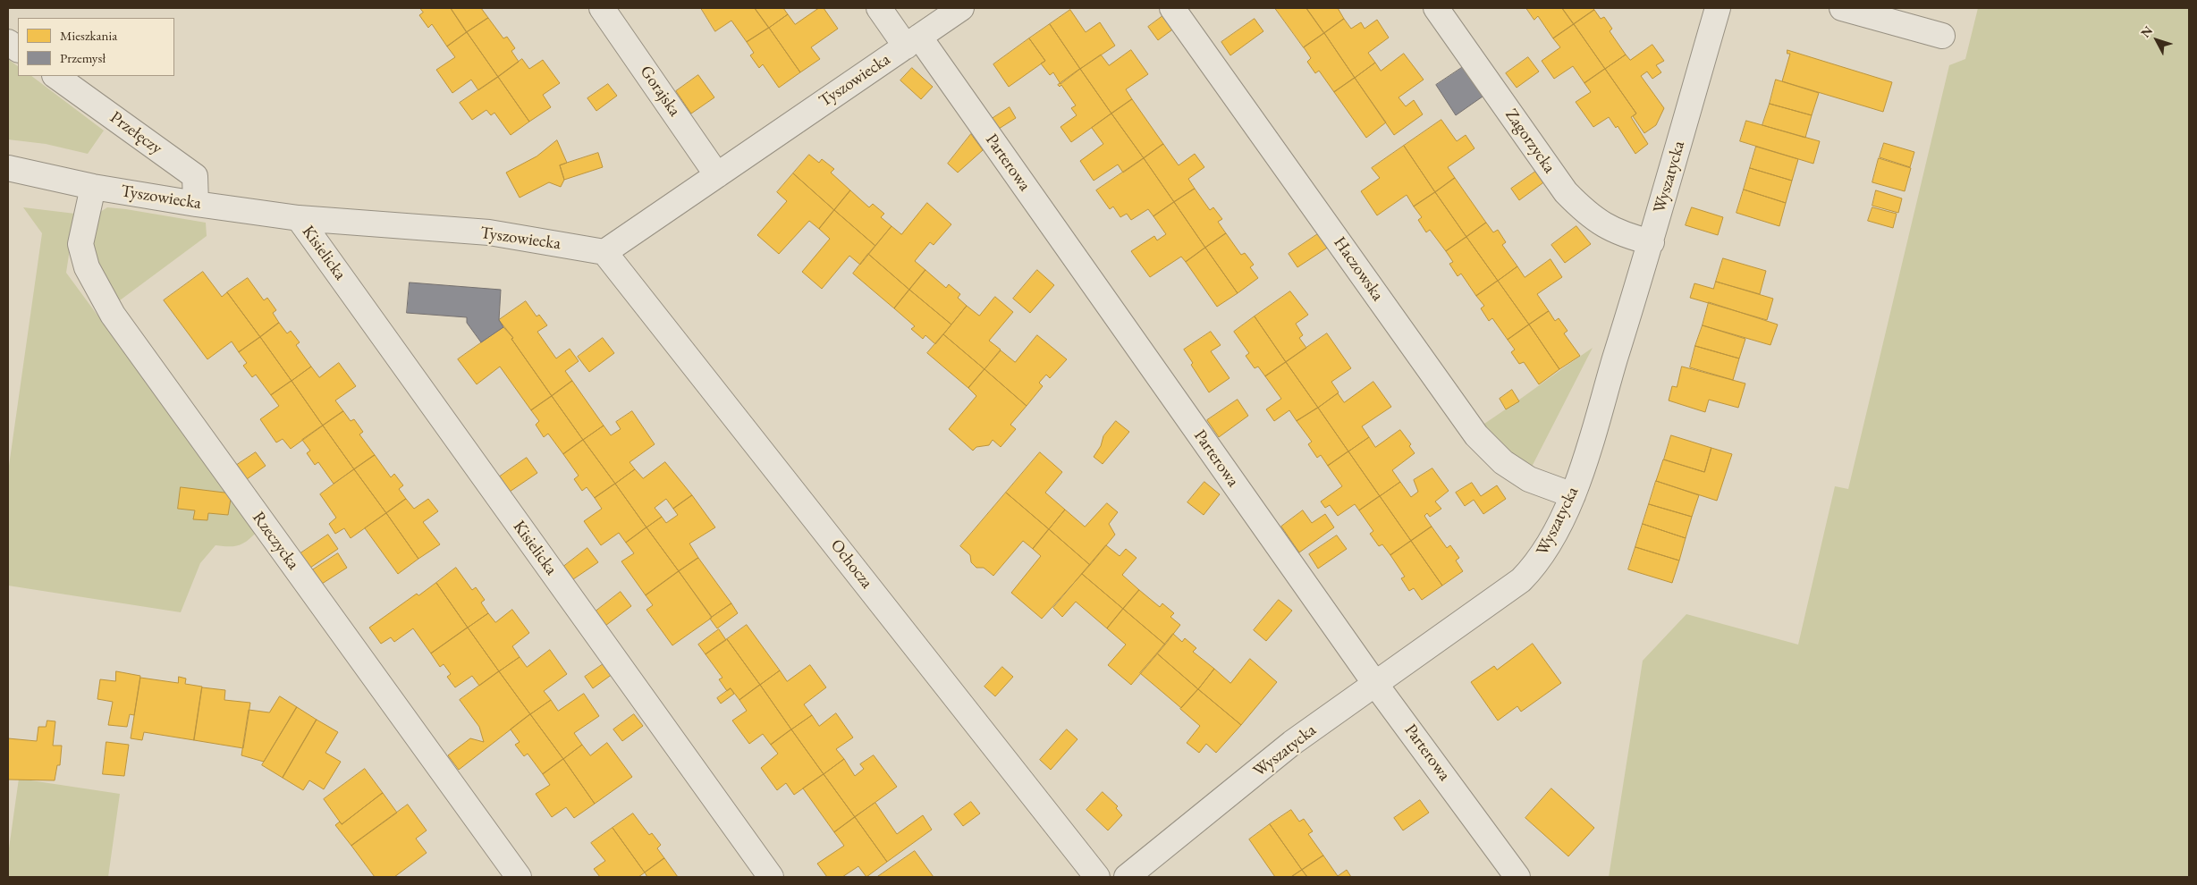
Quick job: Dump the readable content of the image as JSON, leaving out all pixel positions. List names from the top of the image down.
{
  "streets": {
    "street": [
      "Tyszowiecka",
      "Gorajska",
      "Przełęczy",
      "Zagorzycka",
      "Parterowa",
      "Wyszatycka",
      "Kisielicka",
      "Haczowska",
      "Rzeczycka",
      "Ochocza"
    ]
  },
  "crossings": [
    ["Tyszowiecka", "Gorajska"],
    ["Tyszowiecka", "Przełęczy"],
    ["Tyszowiecka", "Parterowa"],
    ["Tyszowiecka", "Kisielicka"],
    ["Tyszowiecka", "Rzeczycka"],
    ["Tyszowiecka", "Ochocza"],
    ["Zagorzycka", "Wyszatycka"],
    ["Parterowa", "Wyszatycka"],
    ["Wyszatycka", "Haczowska"]
  ],
  "legend": ["Mieszkania", "Przemysł"],
  "north": "top left"
}
